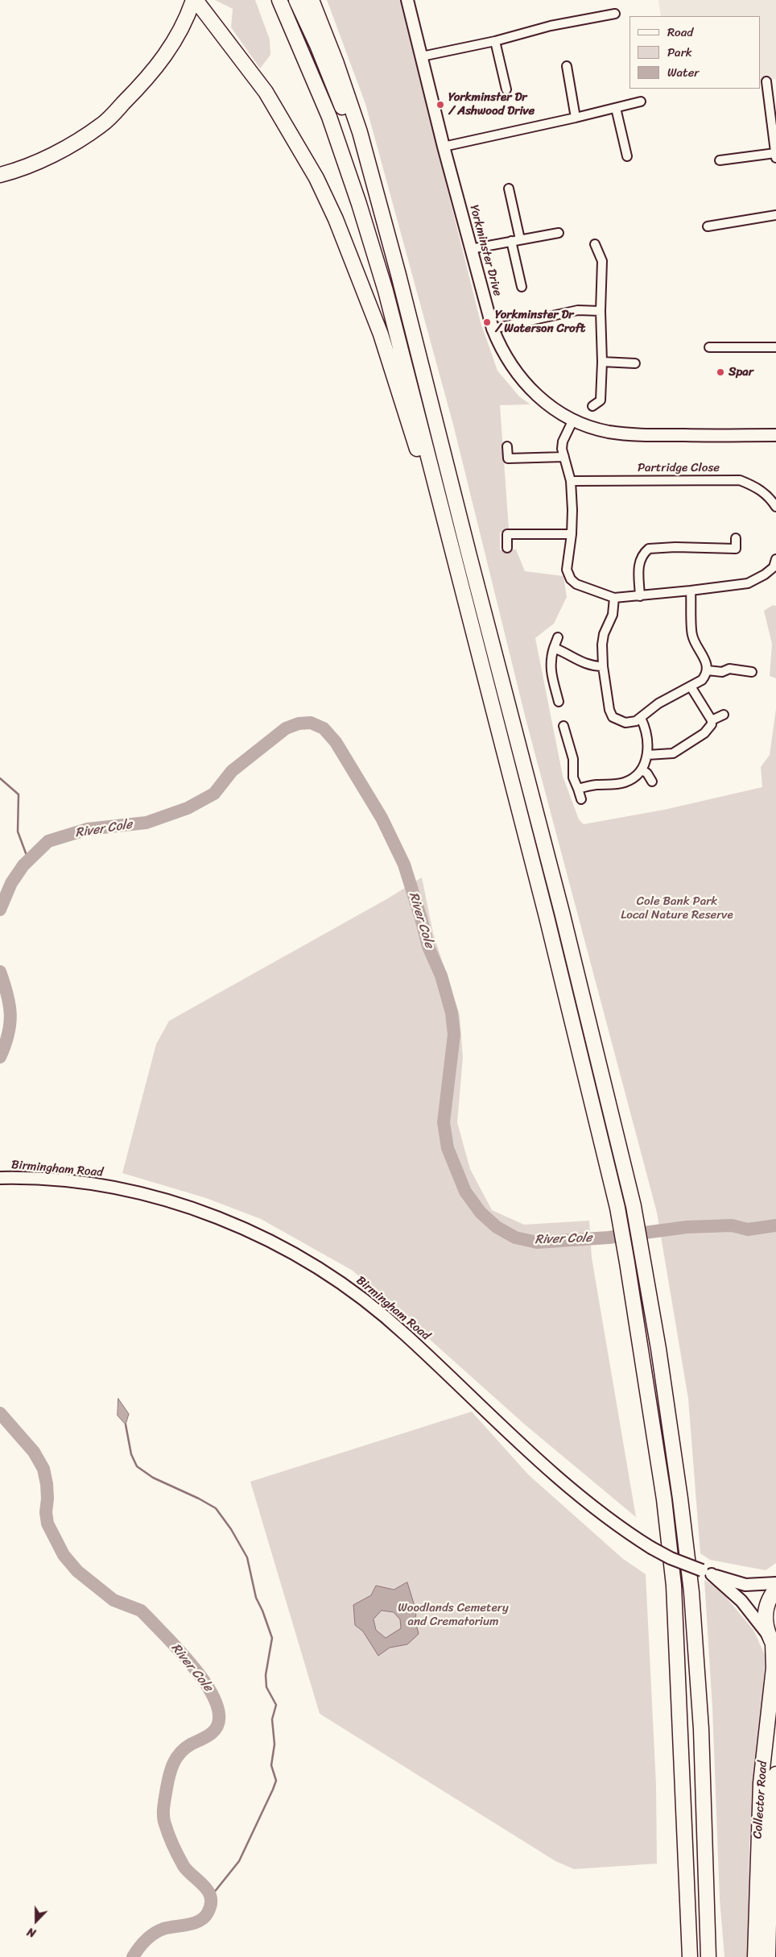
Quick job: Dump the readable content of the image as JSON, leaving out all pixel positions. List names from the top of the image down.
{
  "streets": {
    "highway": ["Collector Road"],
    "main road": ["Yorkminster Drive", "Birmingham Road"],
    "street": ["Partridge Close"]
  },
  "crossings": [
    ["Birmingham Road", "Collector Road"]
  ],
  "water": ["River Cole"],
  "parks": ["Cole Bank Park Local Nature Reserve", "Woodlands Cemetery and Crematorium"],
  "places": ["Yorkminster Dr / Ashwood Drive", "Yorkminster Dr / Waterson Croft", "Spar"],
  "legend": ["Road", "Park", "Water"],
  "north": "bottom"
}
